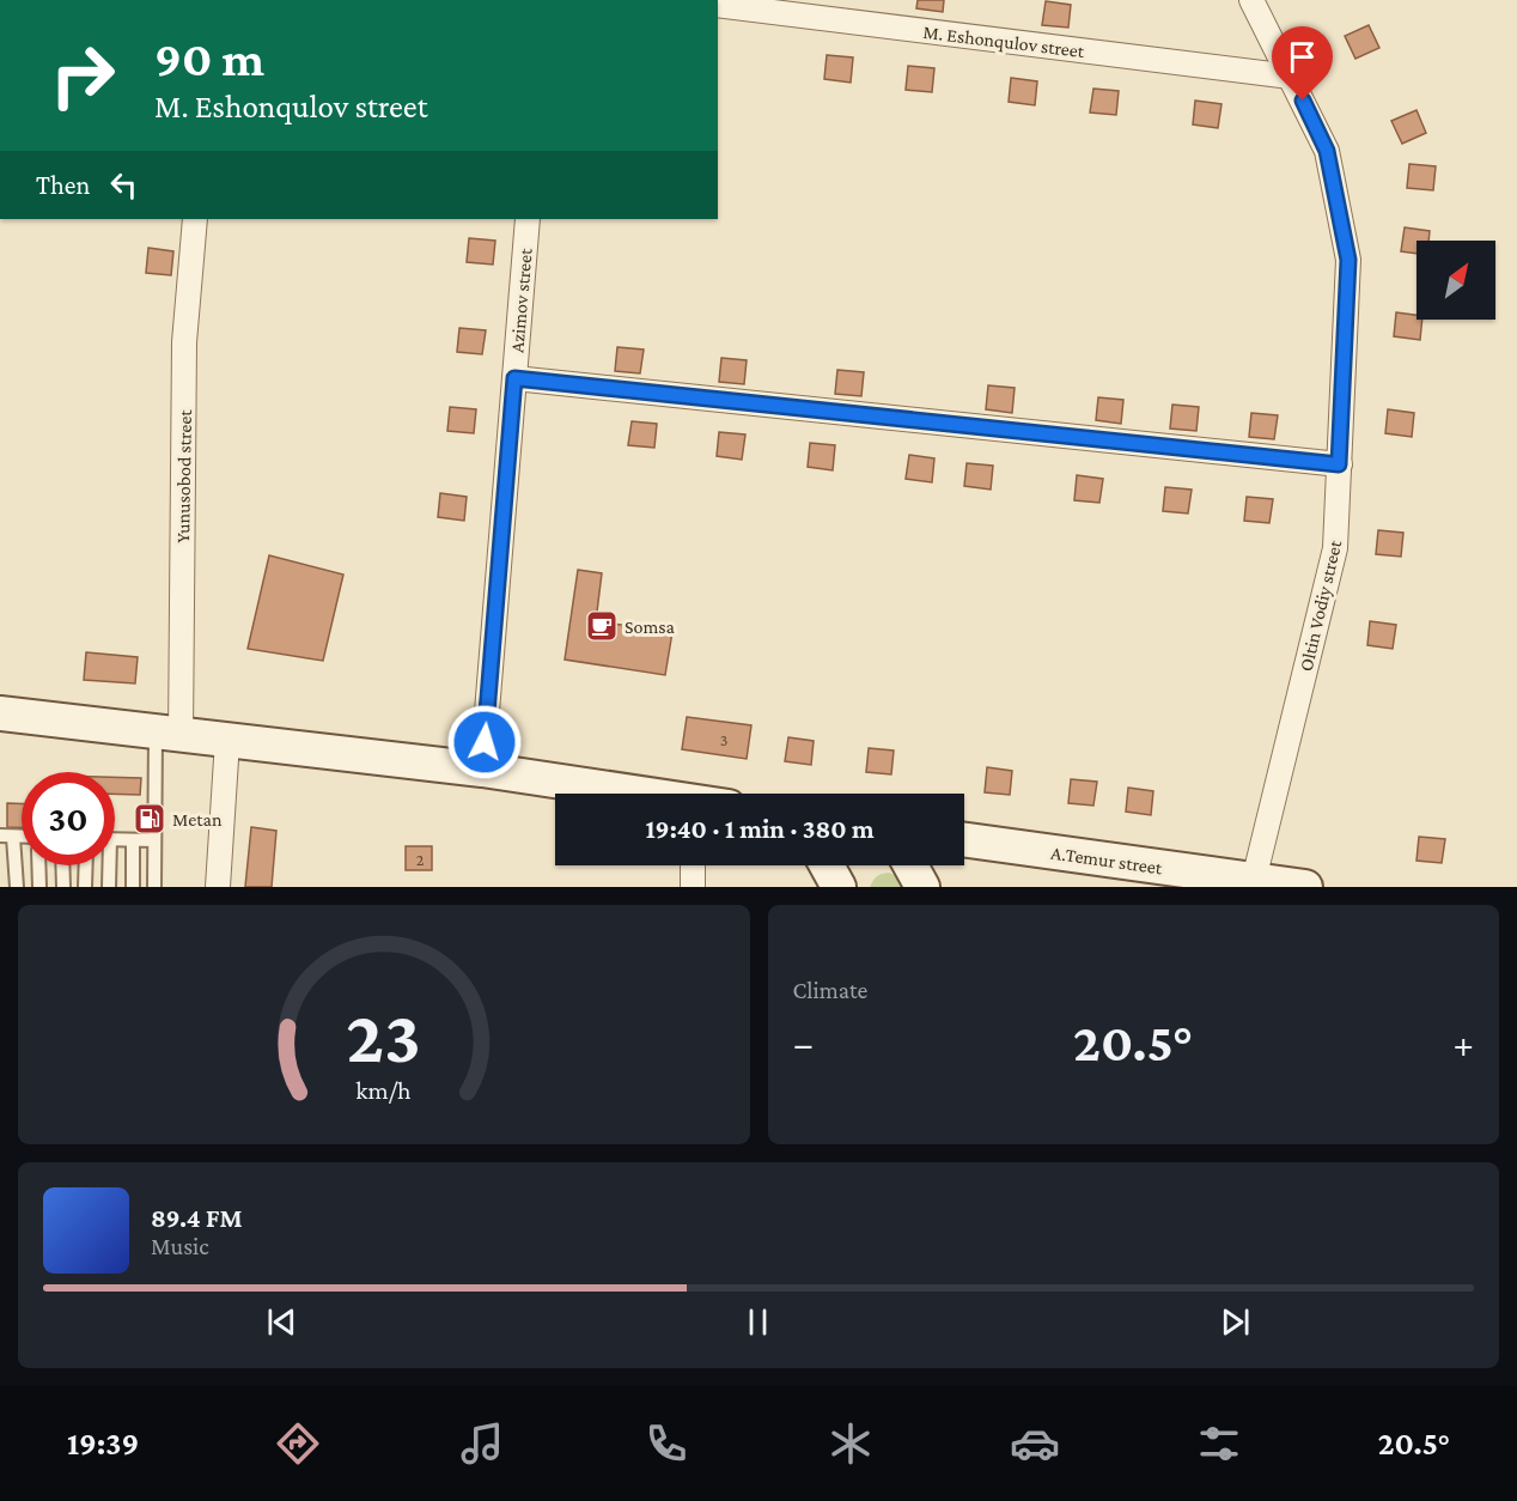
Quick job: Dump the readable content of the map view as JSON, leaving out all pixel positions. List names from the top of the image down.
{
  "streets": {
    "main road": ["A.Temur street"],
    "street": [
      "M. Eshonqulov street",
      "Azimov street",
      "Yunusobod street",
      "Oltin Vodiy street"
    ]
  },
  "crossings": [
    ["M. Eshonqulov street", "Oltin Vodiy street"],
    ["Oltin Vodiy street", "A.Temur street"]
  ],
  "places": {
    "cafe": ["Somsa"],
    "fuel station": ["Metan"]
  },
  "house_numbers": ["3", "2"],
  "north": "top right",
  "page": {
    "turn": ["90 m", "M. Eshonqulov street"],
    "then": "Then",
    "limit": "30",
    "trip": "19:40 · 1 min · 380 m",
    "tile": "Climate",
    "heat": ["−", "20.5°", "+"],
    "song": ["89.4 FM", "Music"],
    "tabs": ["19:39", "20.5°"],
    "gauge": ["23", "km/h"]
  }
}
